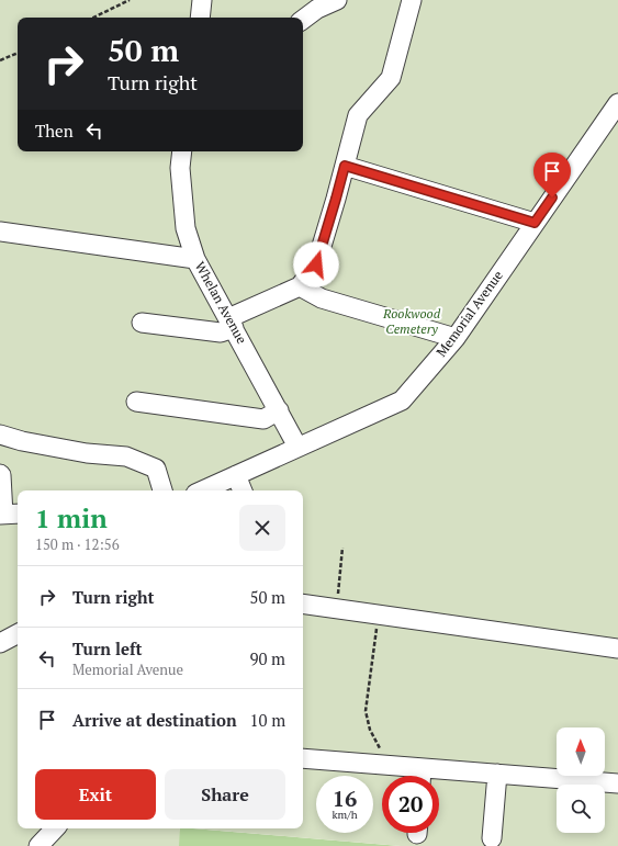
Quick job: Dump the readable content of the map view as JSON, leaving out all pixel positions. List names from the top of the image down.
{
  "streets": {
    "street": ["Whelan Avenue", "Memorial Avenue"]
  },
  "crossings": [
    ["Whelan Avenue", "Memorial Avenue"]
  ],
  "parks": ["Rookwood Cemetery"],
  "north": "top",
  "page": {
    "turn": ["50 m", "Turn right"],
    "then": "Then",
    "heading": ["1 min", "150 m · 12:56"],
    "list": [
      {
        "name": "Turn right",
        "value": "50 m"
      },
      {
        "name": "Turn left",
        "note": "Memorial Avenue",
        "value": "90 m"
      },
      {
        "name": "Arrive at destination",
        "value": "10 m"
      }
    ],
    "buttons": ["Exit", "Share"],
    "speed": "16 km/h",
    "limit": "20"
  }
}
